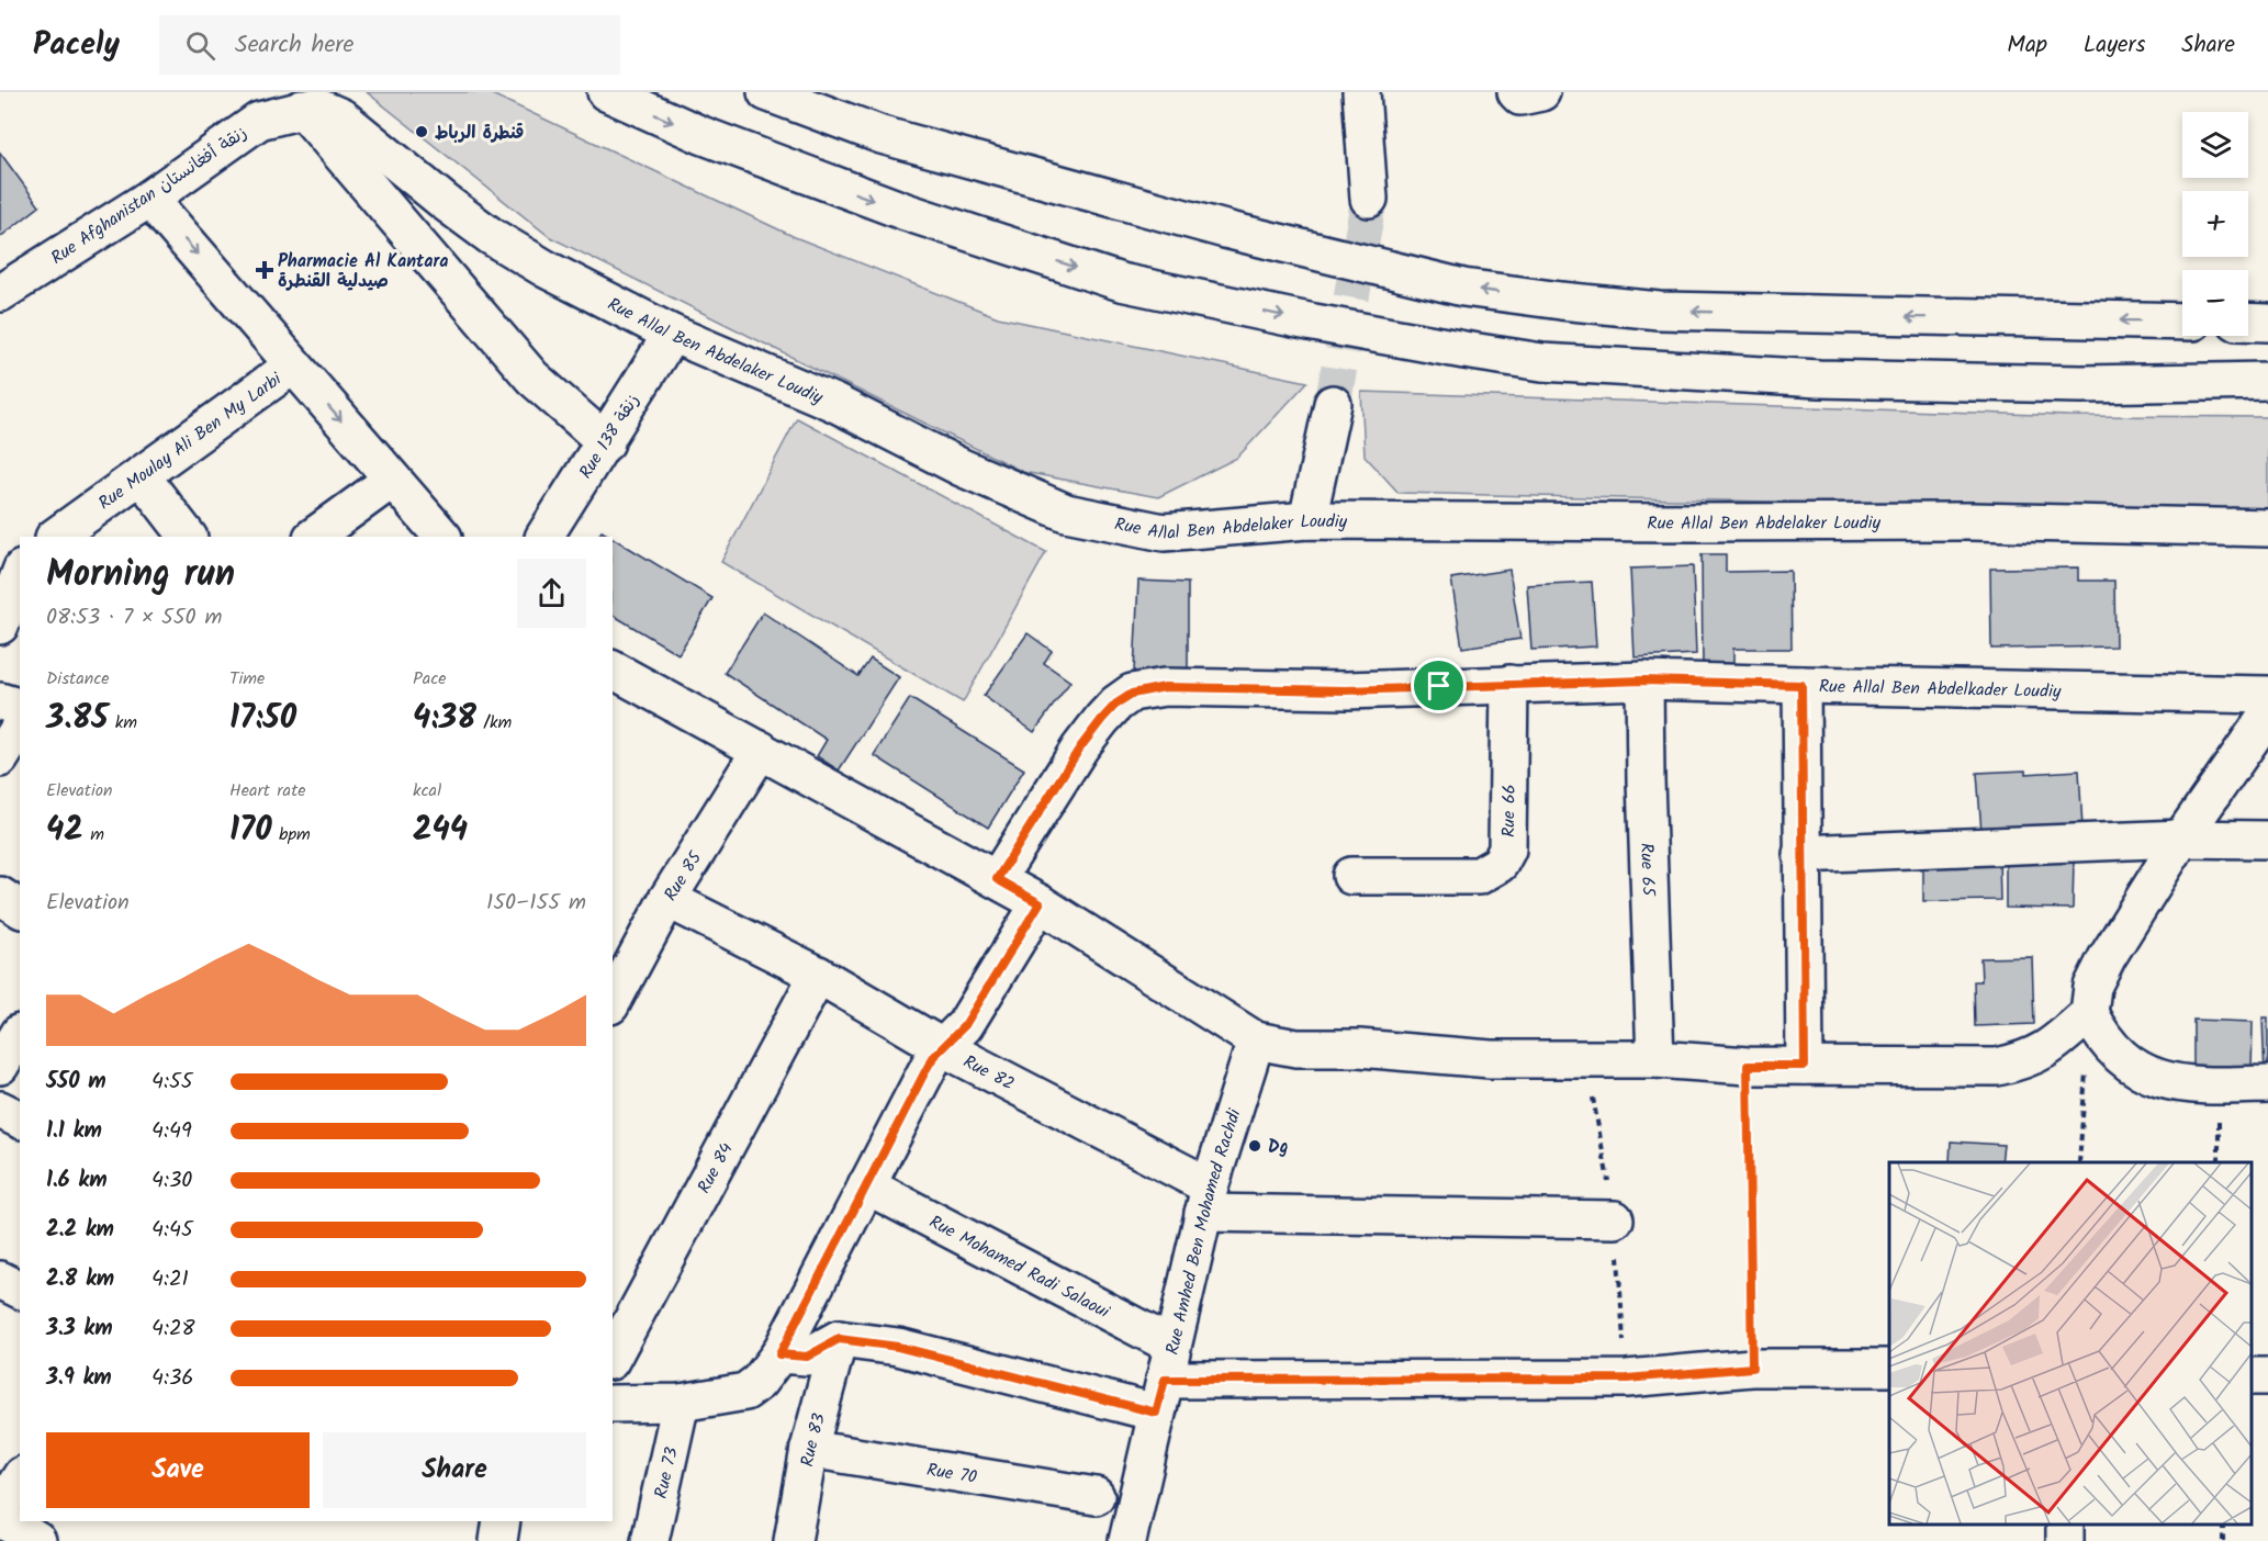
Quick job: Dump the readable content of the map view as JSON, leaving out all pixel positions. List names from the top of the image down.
{
  "streets": {
    "main road": [
      "Rue Afghanistan زنقة أفغانستان",
      "Rue Allal Ben Abdelaker Loudiy",
      "Rue 138 زنقة",
      "Rue Moulay Ali Ben My Larbi",
      "Rue Allal Ben Abdelkader Loudiy",
      "Rue 66",
      "Rue 65",
      "Rue 85",
      "Rue 82",
      "Rue 84",
      "Rue Amhed Ben Mohamed Rachdi",
      "Rue Mohamed Radi Salaoui",
      "Rue 83",
      "Rue 73",
      "Rue 70"
    ]
  },
  "crossings": [
    ["Rue Afghanistan زنقة أفغانستان", "Rue Allal Ben Abdelaker Loudiy"],
    ["Rue Allal Ben Abdelaker Loudiy", "Rue 138 زنقة"],
    ["Rue Allal Ben Abdelkader Loudiy", "Rue 66"],
    ["Rue Allal Ben Abdelkader Loudiy", "Rue 65"],
    ["Rue 85", "Rue 82"],
    ["Rue 82", "Rue 84"],
    ["Rue 82", "Rue Amhed Ben Mohamed Rachdi"],
    ["Rue Amhed Ben Mohamed Rachdi", "Rue Mohamed Radi Salaoui"],
    ["Rue 83", "Rue 70"]
  ],
  "places": {
    "other": ["قنطرة الرباط", "Dg"],
    "health": ["Pharmacie Al Kantara صيدلية القنطرة"]
  },
  "page": {
    "header": "Pacely",
    "search": "Search here",
    "nav": ["Map", "Layers", "Share"],
    "map_buttons": ["+", "−"],
    "heading": ["Morning run", "08:53 · 7 × 550 m"],
    "stats": [
      ["Distance", "3.85 km"],
      ["Time", "17:50"],
      ["Pace", "4:38 /km"],
      ["Elevation", "42 m"],
      ["Heart rate", "170 bpm"],
      ["kcal", "244"]
    ],
    "chart": ["Elevation", "150–155 m"],
    "list": [
      {
        "name": "550 m",
        "note": "4:55"
      },
      {
        "name": "1.1 km",
        "note": "4:49"
      },
      {
        "name": "1.6 km",
        "note": "4:30"
      },
      {
        "name": "2.2 km",
        "note": "4:45"
      },
      {
        "name": "2.8 km",
        "note": "4:21"
      },
      {
        "name": "3.3 km",
        "note": "4:28"
      },
      {
        "name": "3.9 km",
        "note": "4:36"
      }
    ],
    "buttons": ["Save", "Share"]
  }
}
